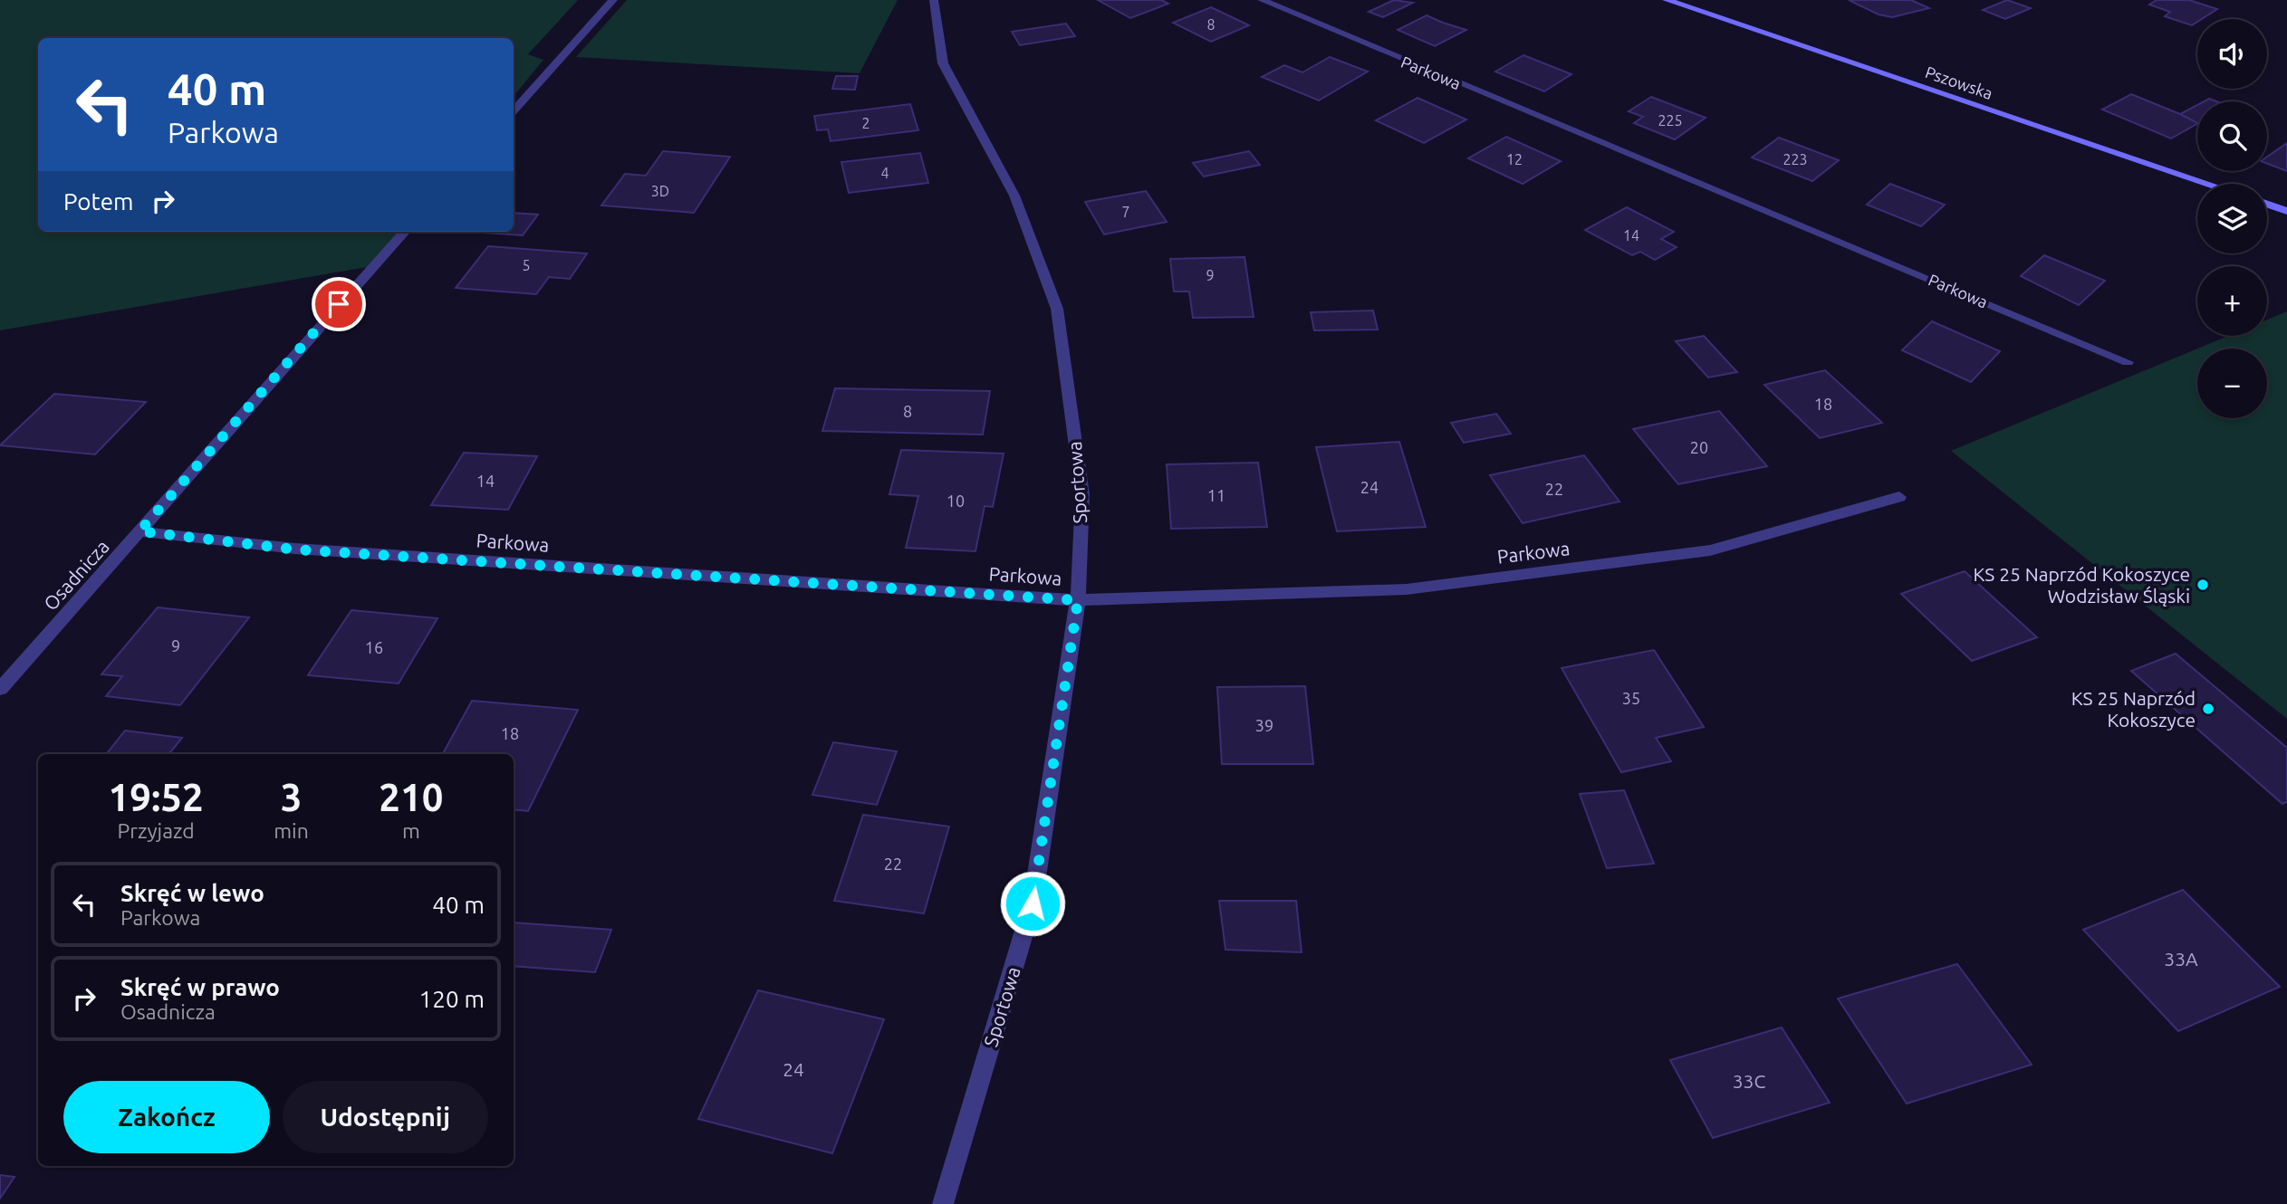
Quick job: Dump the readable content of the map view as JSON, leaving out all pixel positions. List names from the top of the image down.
{
  "streets": {
    "main road": ["Pszowska"],
    "street": ["Parkowa", "Sportowa", "Osadnicza"]
  },
  "crossings": [
    ["Parkowa", "Sportowa"],
    ["Parkowa", "Osadnicza"]
  ],
  "places": ["KS 25 Naprzód Kokoszyce Wodzisław Śląski", "KS 25 Naprzód Kokoszyce"],
  "house_numbers": [
    "8",
    "225",
    "2",
    "12",
    "223",
    "4",
    "3D",
    "7",
    "14",
    "5",
    "9",
    "18",
    "8",
    "20",
    "14",
    "24",
    "22",
    "11",
    "10",
    "9",
    "16",
    "35",
    "39",
    "18",
    "22",
    "33A",
    "24",
    "33C"
  ],
  "page": {
    "map_buttons": ["+", "−"],
    "turn": ["40 m", "Parkowa"],
    "then": "Potem",
    "eta": [
      "19:52",
      "Przyjazd",
      "3",
      "min",
      "210",
      "m"
    ],
    "list": [
      {
        "name": "Skręć w lewo",
        "note": "Parkowa",
        "value": "40 m"
      },
      {
        "name": "Skręć w prawo",
        "note": "Osadnicza",
        "value": "120 m"
      }
    ],
    "buttons": ["Zakończ", "Udostępnij"]
  }
}
